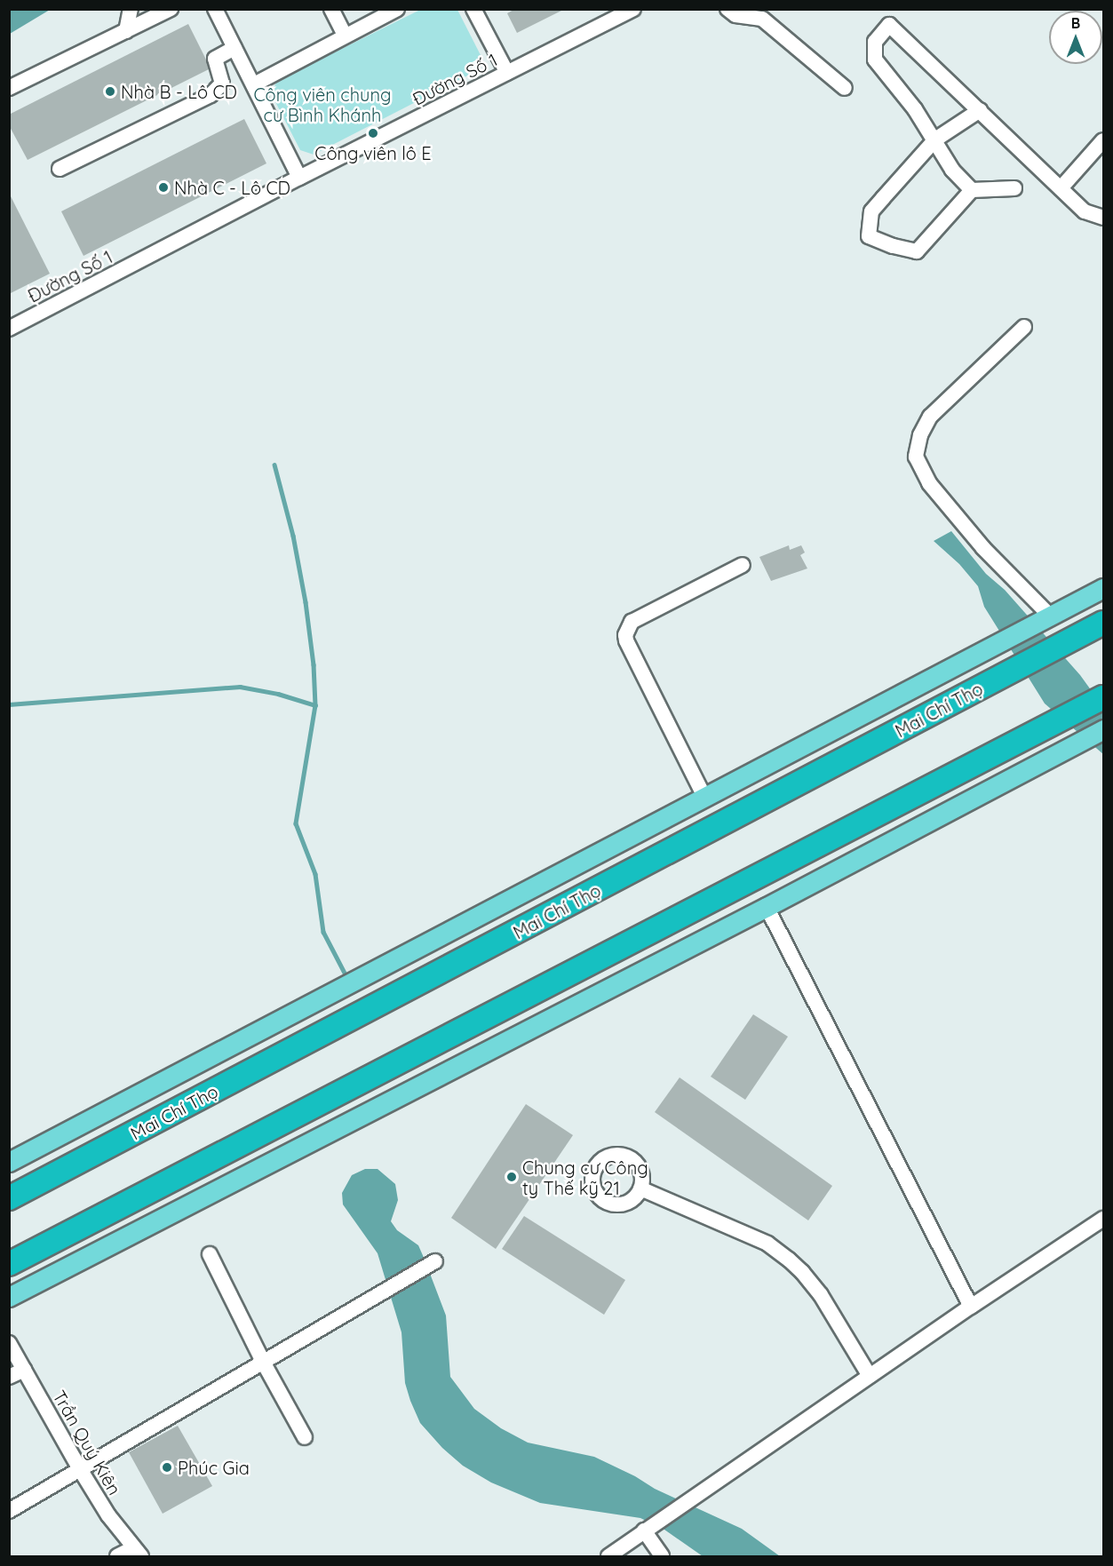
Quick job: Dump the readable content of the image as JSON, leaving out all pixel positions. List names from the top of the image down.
{
  "streets": {
    "highway": ["Mai Chí Thọ"],
    "street": ["Đường Số 1", "Trần Quý Kiên"]
  },
  "parks": ["Công viên chung cư Bình Khánh"],
  "places": [
    "Nhà B - Lô CD",
    "Công viên lô E",
    "Nhà C - Lô CD",
    "Chung cư Công ty Thế kỹ 21",
    "Phúc Gia"
  ],
  "north": "top"
}
